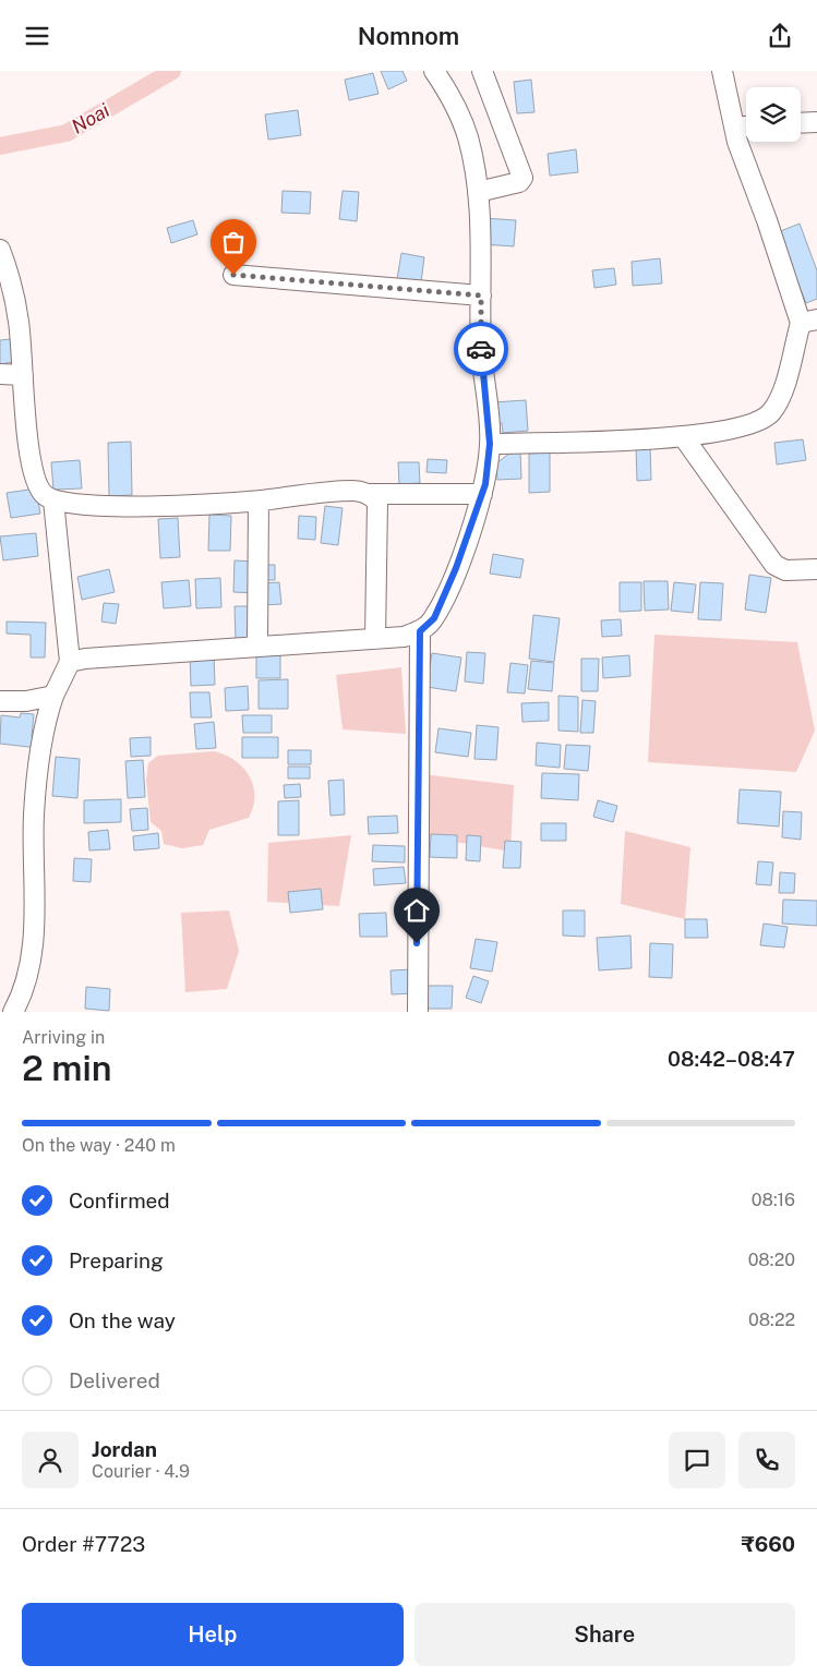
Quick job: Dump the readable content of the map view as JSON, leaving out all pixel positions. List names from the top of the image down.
{
  "water": ["Noai"],
  "page": {
    "header": "Nomnom",
    "heading": ["2 min", "Arriving in", "08:42–08:47"],
    "panel": [
      "Jordan",
      "Courier · 4.9",
      "Order #7723",
      "₹660"
    ],
    "bar": "On the way · 240 m",
    "list": [
      ["Confirmed", "08:16"],
      ["Preparing", "08:20"],
      ["On the way", "08:22"],
      "Delivered"
    ],
    "buttons": ["Help", "Share"]
  }
}
